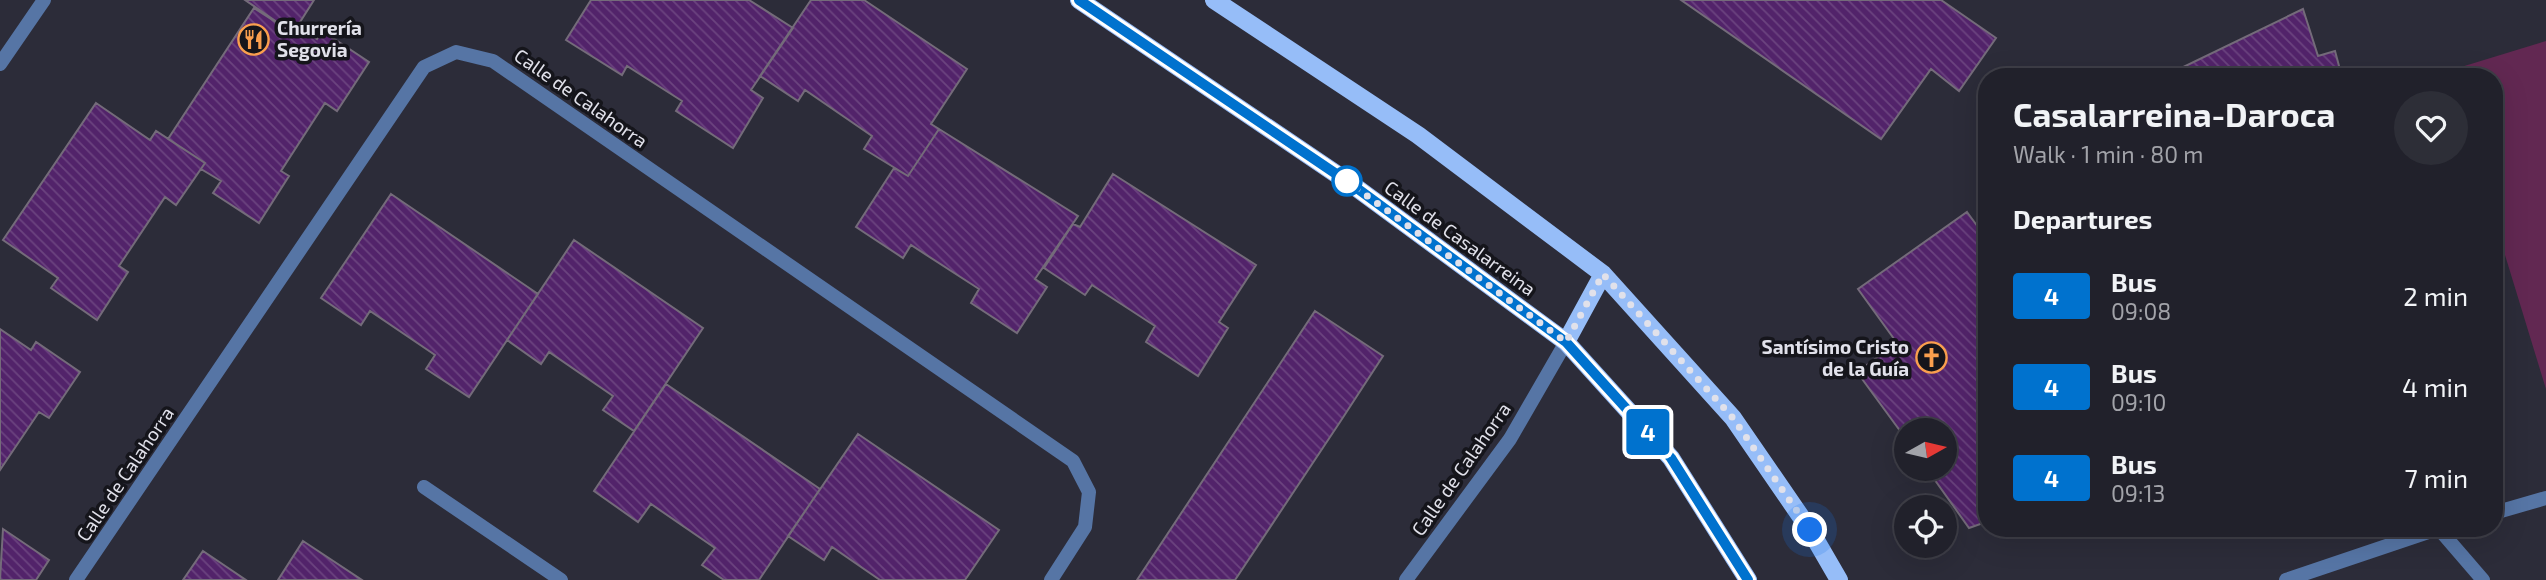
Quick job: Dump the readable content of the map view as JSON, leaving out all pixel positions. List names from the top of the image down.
{
  "streets": {
    "main road": ["Calle de Casalarreina"],
    "street": ["Calle de Calahorra"]
  },
  "crossings": [
    ["Calle de Calahorra", "Calle de Casalarreina"]
  ],
  "places": {
    "restaurant": ["Churrería Segovia"],
    "church": ["Santísimo Cristo de la Guía"]
  },
  "lines": ["bus line 4"],
  "north": "right",
  "page": {
    "on_map": "4",
    "heading": [
      ["Casalarreina-Daroca", "Walk · 1 min · 80 m"],
      "Departures"
    ],
    "list": [
      {
        "mark": "4",
        "name": "Bus",
        "note": "09:08",
        "value": "2 min"
      },
      {
        "mark": "4",
        "name": "Bus",
        "note": "09:10",
        "value": "4 min"
      },
      {
        "mark": "4",
        "name": "Bus",
        "note": "09:13",
        "value": "7 min"
      }
    ]
  }
}
